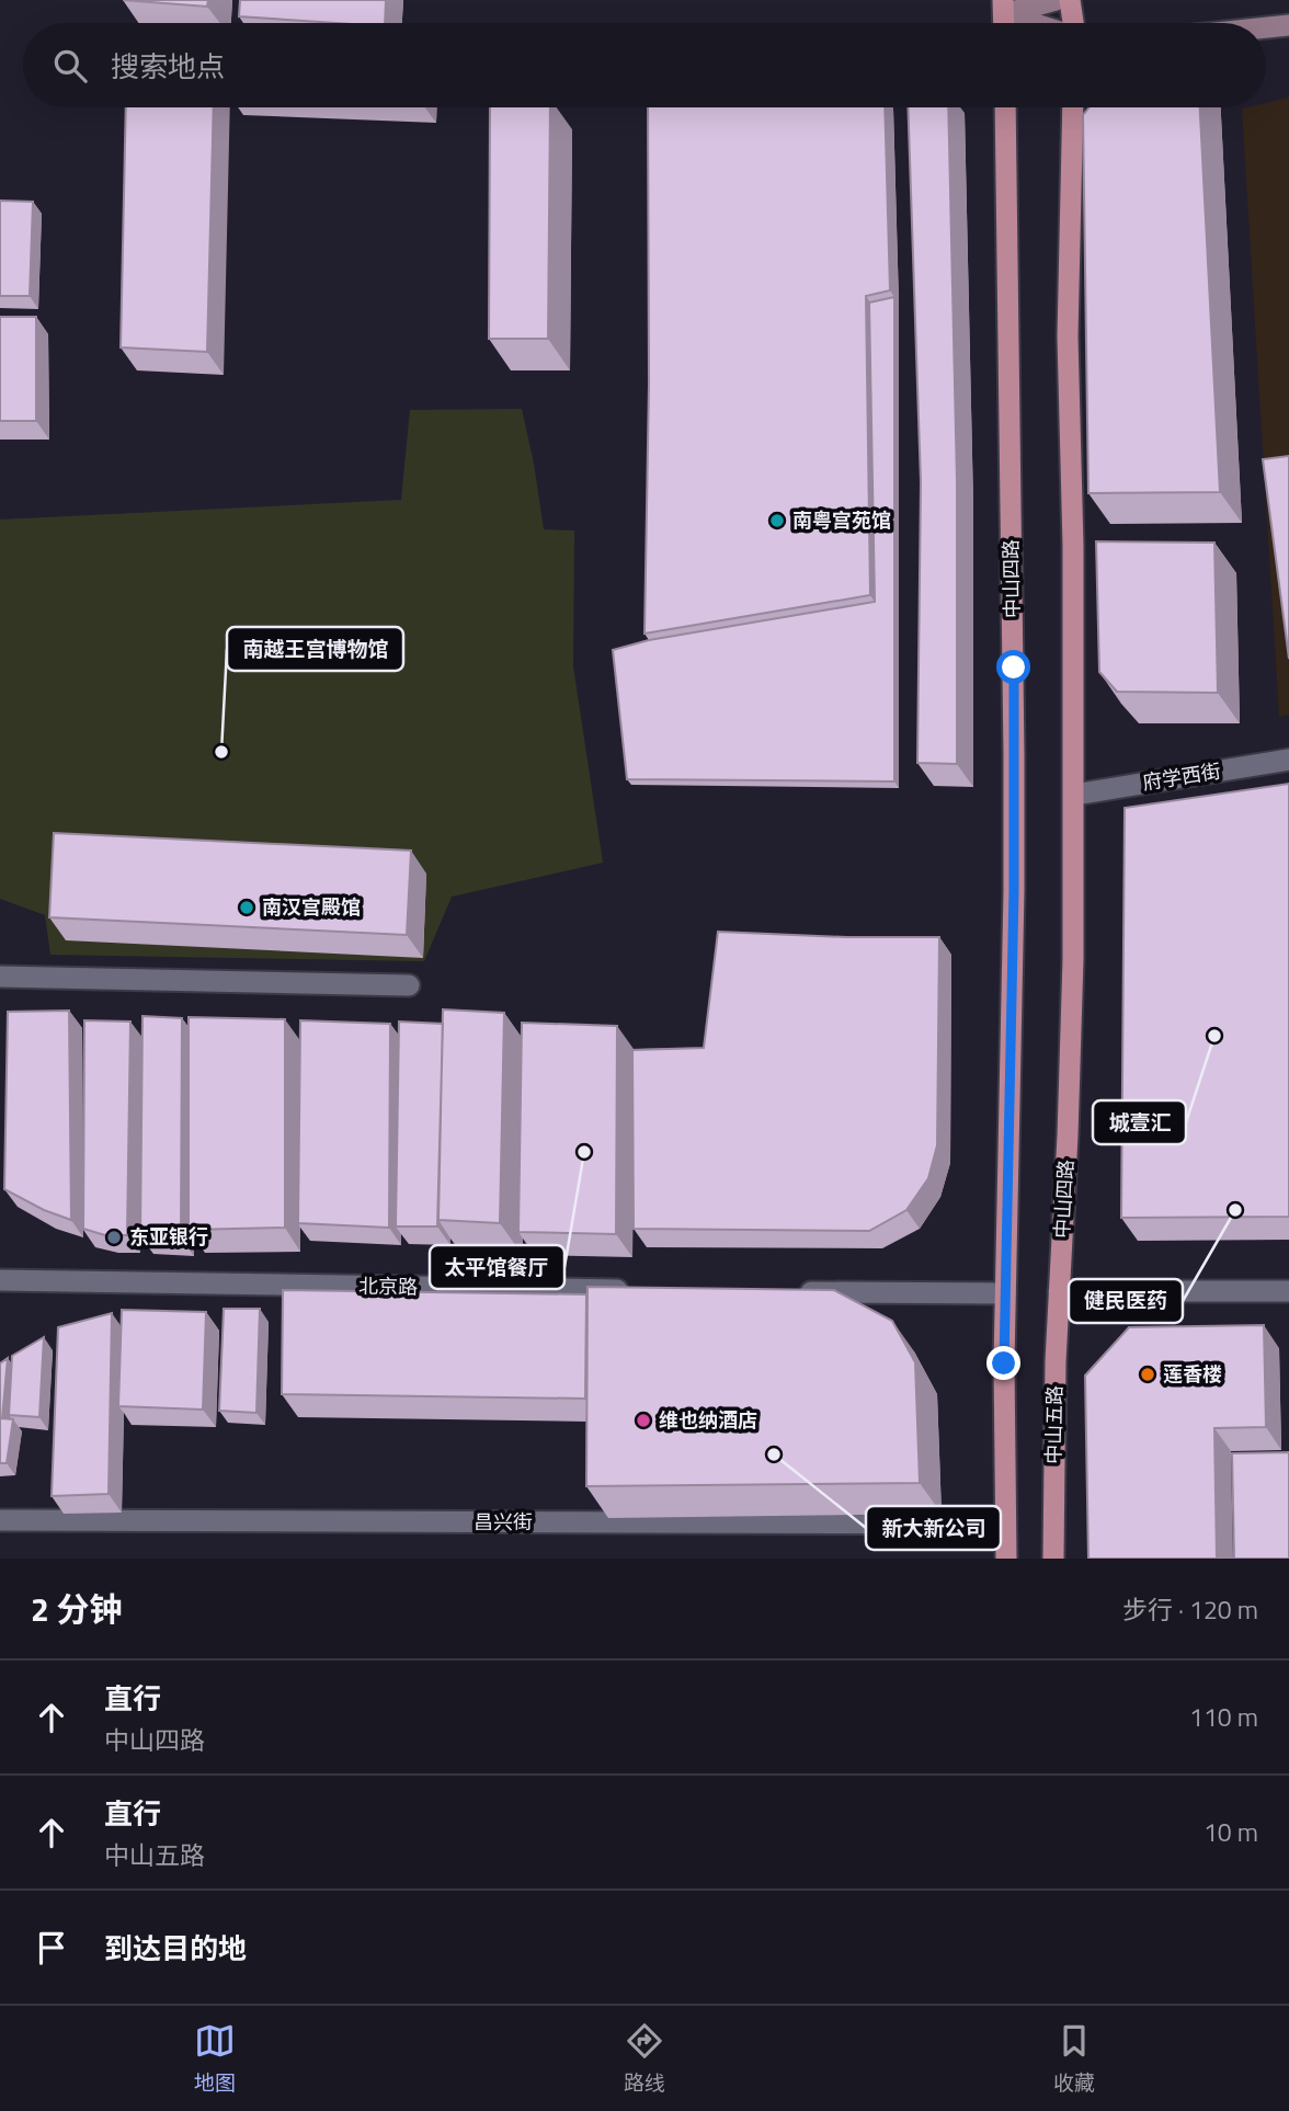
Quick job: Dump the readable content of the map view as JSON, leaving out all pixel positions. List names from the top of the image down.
{
  "streets": {
    "main road": ["中山四路", "中山五路"],
    "street": ["府学西街", "北京路", "昌兴街"]
  },
  "crossings": [
    ["中山四路", "府学西街"],
    ["中山四路", "中山五路"]
  ],
  "places": [
    "南粤宫苑馆",
    "南越王宫博物馆",
    "南汉宫殿馆",
    "城壹汇",
    "太平馆餐厅",
    "健民医药",
    "东亚银行",
    "莲香楼",
    "维也纳酒店",
    "新大新公司"
  ],
  "page": {
    "search": "搜索地点",
    "heading": ["2 分钟", "步行 · 120 m"],
    "list": [
      ["直行", "中山四路", "110 m"],
      ["直行", "中山五路", "10 m"],
      "到达目的地"
    ],
    "nav": ["地图", "路线", "收藏"]
  }
}
